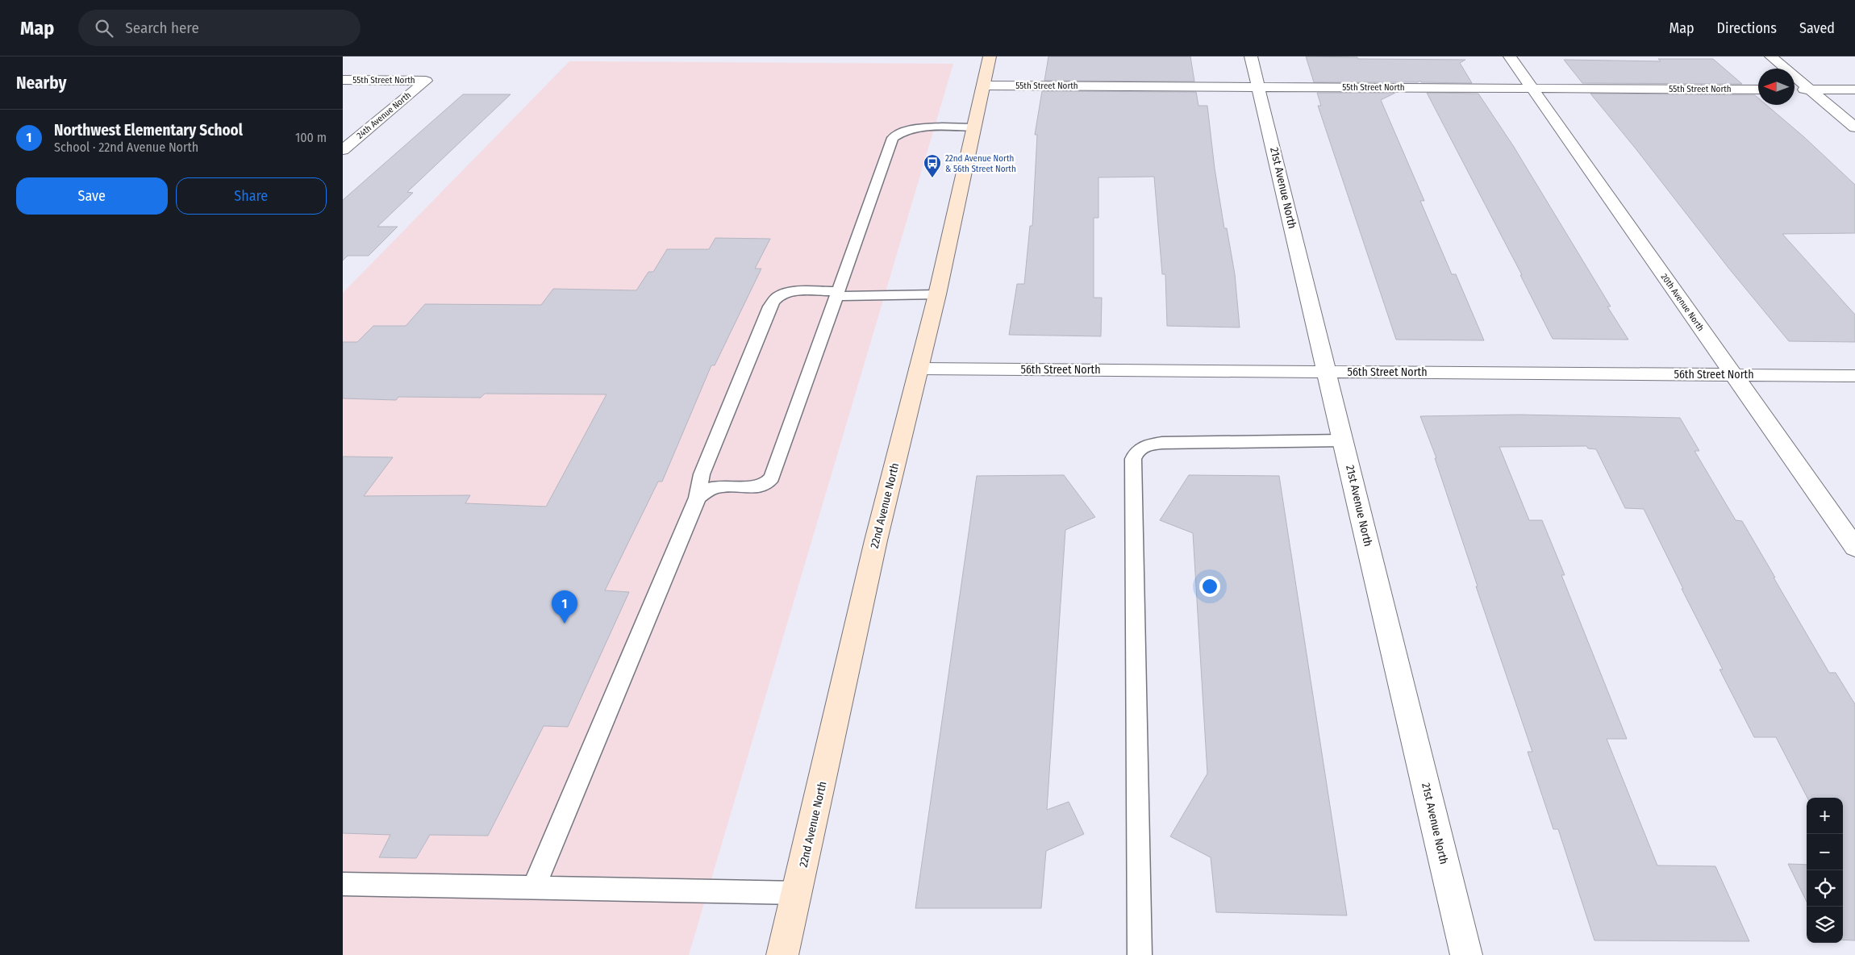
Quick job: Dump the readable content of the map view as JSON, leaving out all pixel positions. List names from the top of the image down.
{
  "streets": {
    "main road": ["22nd Avenue North"],
    "street": [
      "55th Street North",
      "24th Avenue North",
      "21st Avenue North",
      "20th Avenue North",
      "56th Street North"
    ]
  },
  "crossings": [
    ["55th Street North", "24th Avenue North"],
    ["55th Street North", "21st Avenue North"],
    ["55th Street North", "20th Avenue North"],
    ["55th Street North", "22nd Avenue North"],
    ["21st Avenue North", "56th Street North"],
    ["20th Avenue North", "56th Street North"],
    ["56th Street North", "22nd Avenue North"]
  ],
  "places": {
    "bus stop": ["22nd Avenue North & 56th Street North"]
  },
  "north": "left",
  "page": {
    "header": "Map",
    "search": "Search here",
    "nav": ["Map", "Directions", "Saved"],
    "heading": "Nearby",
    "list": [
      {
        "mark": "1",
        "name": "Northwest Elementary School",
        "note": "School · 22nd Avenue North",
        "value": "100 m"
      }
    ],
    "buttons": ["Save", "Share"],
    "pins": "1",
    "map_buttons": ["+", "−"]
  }
}
